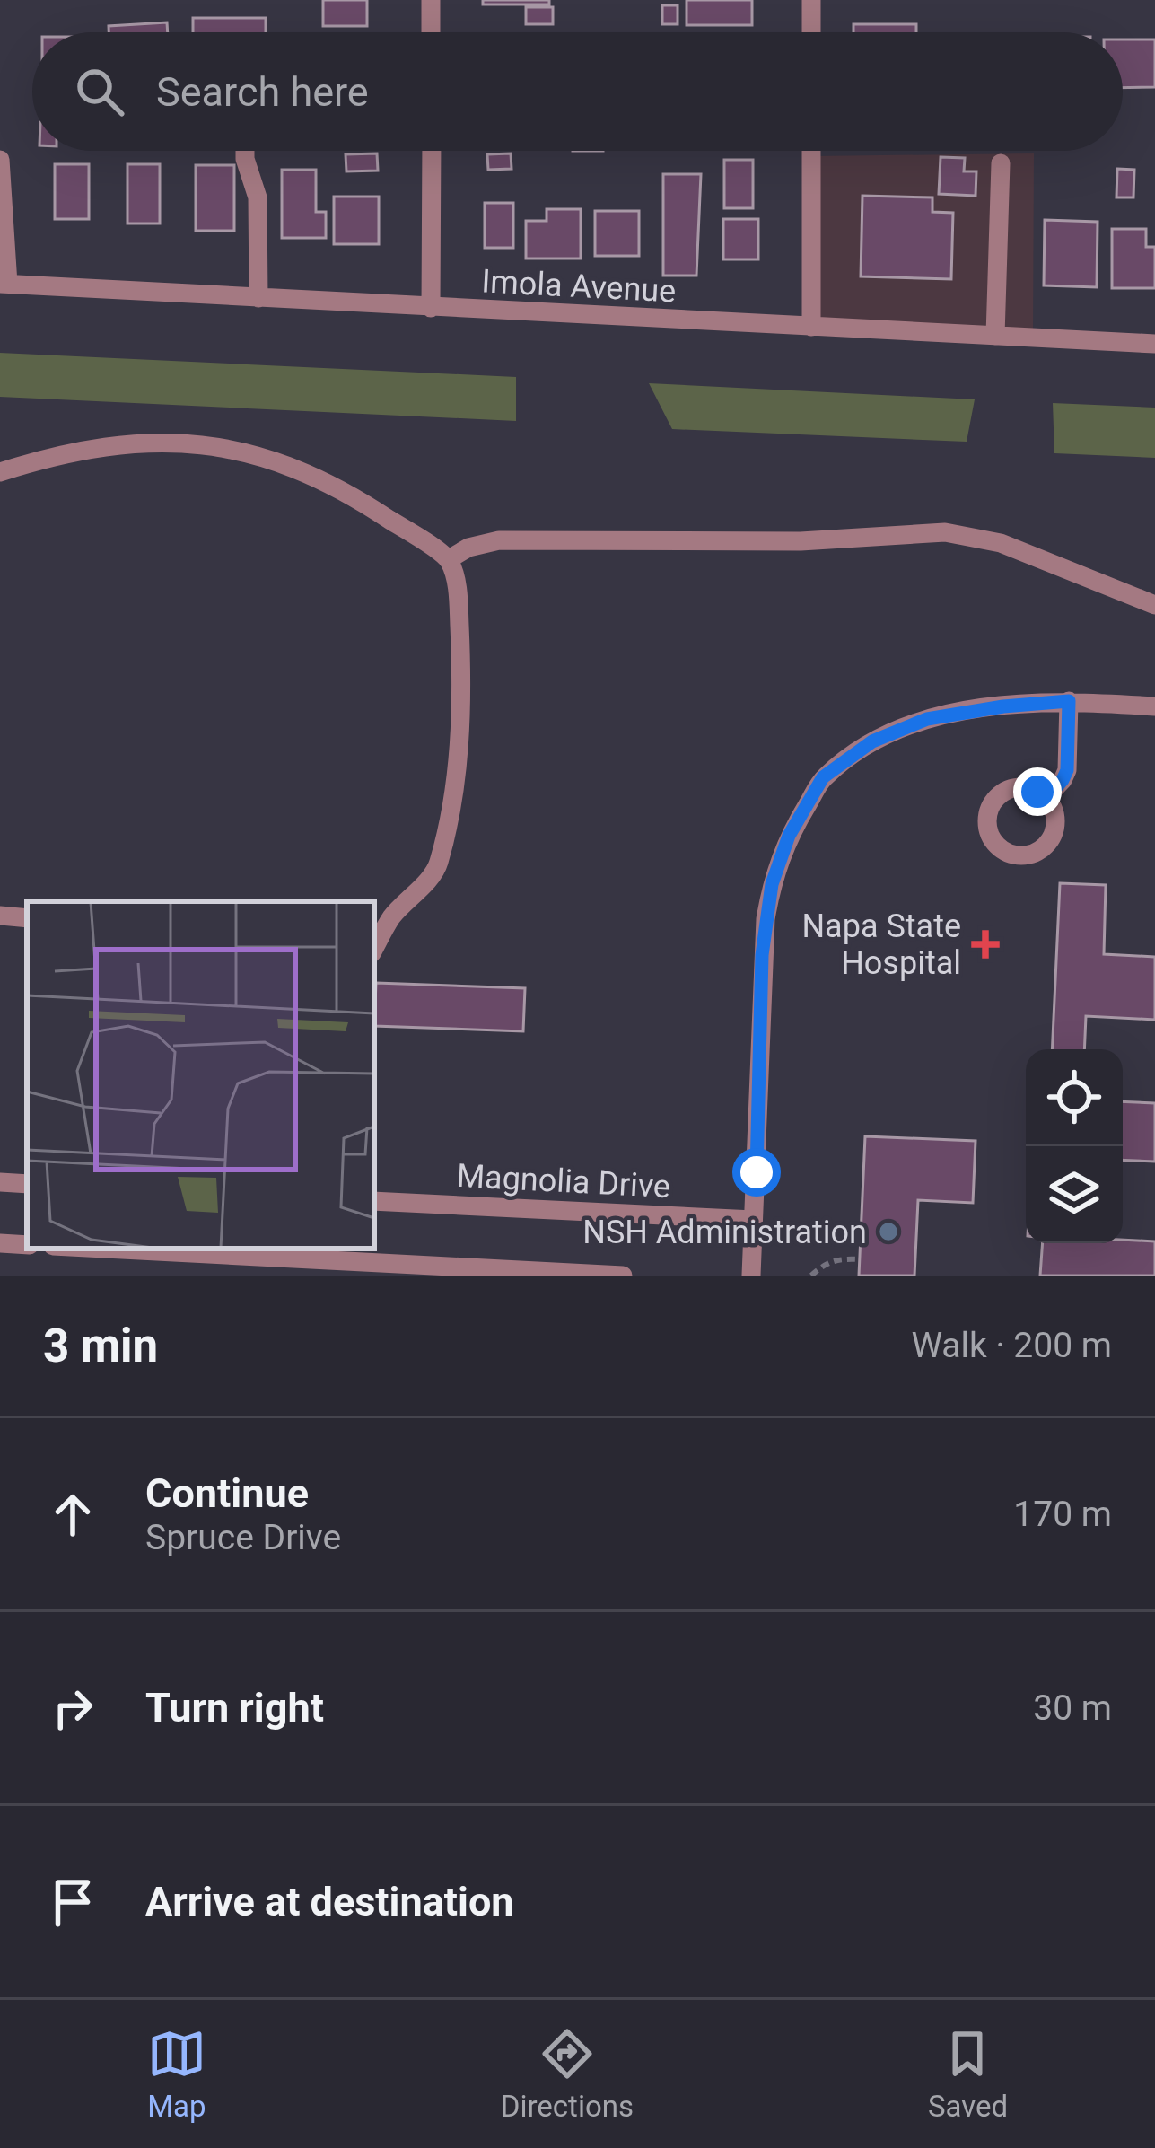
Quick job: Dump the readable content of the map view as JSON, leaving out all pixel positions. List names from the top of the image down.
{
  "streets": {
    "street": ["Imola Avenue", "Magnolia Drive"]
  },
  "places": {
    "health": ["Napa State Hospital"],
    "other": ["NSH Administration"]
  },
  "page": {
    "search": "Search here",
    "heading": ["3 min", "Walk · 200 m"],
    "list": [
      ["Continue", "Spruce Drive", "170 m"],
      ["Turn right", "30 m"],
      "Arrive at destination"
    ],
    "nav": ["Map", "Directions", "Saved"]
  }
}
